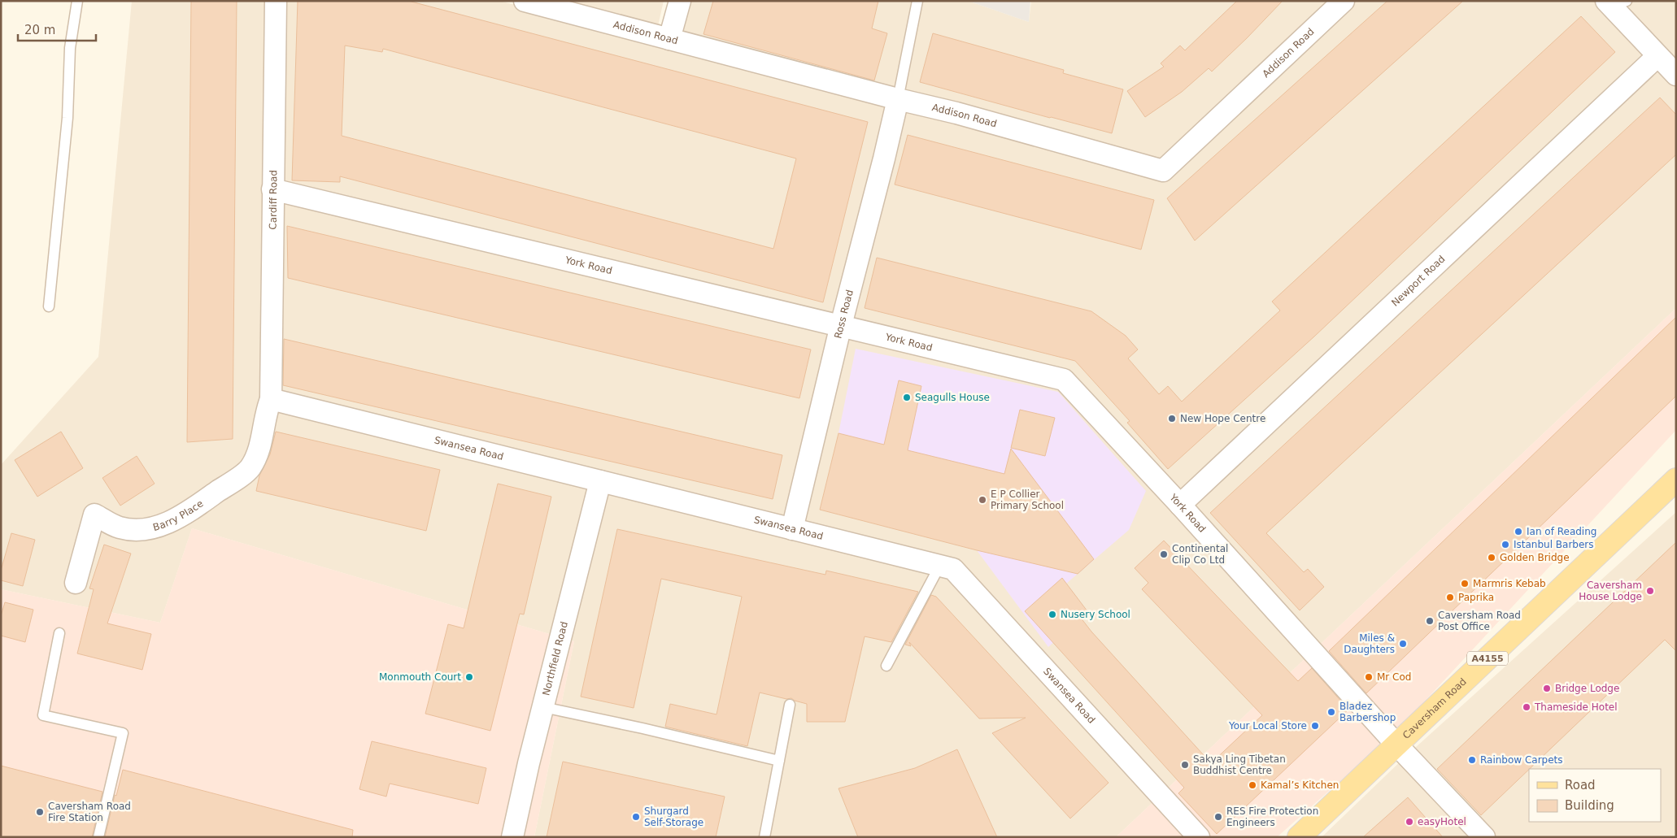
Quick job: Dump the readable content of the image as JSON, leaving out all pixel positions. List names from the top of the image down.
{
  "streets": {
    "main road": ["A4155", "Caversham Road"],
    "street": [
      "Addison Road",
      "Cardiff Road",
      "York Road",
      "Newport Road",
      "Ross Road",
      "Swansea Road",
      "Barry Place",
      "Northfield Road"
    ]
  },
  "crossings": [
    ["Addison Road", "Ross Road"],
    ["Cardiff Road", "York Road"],
    ["Cardiff Road", "Swansea Road"],
    ["Cardiff Road", "Barry Place"],
    ["York Road", "Newport Road"],
    ["York Road", "Ross Road"],
    ["York Road", "Caversham Road"],
    ["Ross Road", "Swansea Road"],
    ["Swansea Road", "Barry Place"],
    ["Swansea Road", "Northfield Road"]
  ],
  "places": [
    "Seagulls House",
    "New Hope Centre",
    "E P Collier Primary School",
    "Ian of Reading",
    "Istanbul Barbers",
    "Continental Clip Co Ltd",
    "Golden Bridge",
    "Marmris Kebab",
    "Caversham House Lodge",
    "Paprika",
    "Nusery School",
    "Caversham Road Post Office",
    "Miles & Daughters",
    "Monmouth Court",
    "Mr Cod",
    "Bridge Lodge",
    "Thameside Hotel",
    "Bladez Barbershop",
    "Your Local Store",
    "Rainbow Carpets",
    "Sakya Ling Tibetan Buddhist Centre",
    "Kamal’s Kitchen",
    "Caversham Road Fire Station",
    "Shurgard Self-Storage",
    "RES Fire Protection Engineers",
    "easyHotel"
  ],
  "legend": ["Road", "Building"],
  "scale_bar": "20 m"
}
